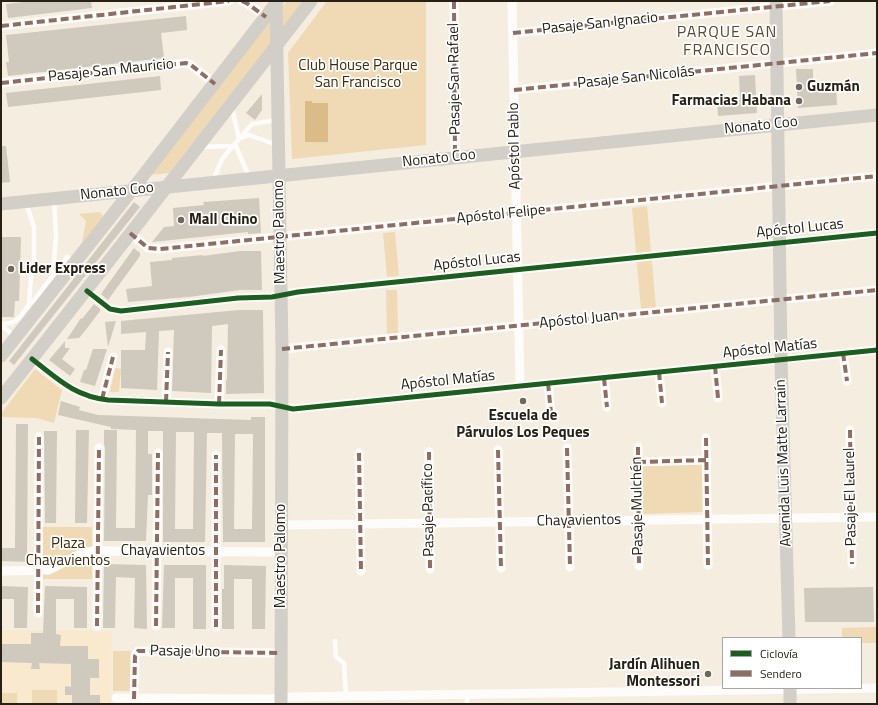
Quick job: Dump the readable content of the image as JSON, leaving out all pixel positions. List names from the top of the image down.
{
  "streets": {
    "street": [
      "Pasaje San Ignacio",
      "Pasaje San Mauricio",
      "Pasaje San Nicolás",
      "Pasaje San Rafael",
      "Nonato Coo",
      "Apóstol Pablo",
      "Apóstol Felipe",
      "Apóstol Lucas",
      "Maestro Palomo",
      "Apóstol Juan",
      "Apóstol Matías",
      "Avenida Luis Matte Larraín",
      "Pasaje El Laurel",
      "Pasaje Mulchén",
      "Pasaje Pacífico",
      "Chayavientos",
      "Pasaje Uno"
    ]
  },
  "crossings": [
    ["Pasaje San Ignacio", "Apóstol Pablo"],
    ["Pasaje San Ignacio", "Avenida Luis Matte Larraín"],
    ["Pasaje San Nicolás", "Apóstol Pablo"],
    ["Pasaje San Nicolás", "Avenida Luis Matte Larraín"],
    ["Pasaje San Rafael", "Nonato Coo"],
    ["Nonato Coo", "Apóstol Pablo"],
    ["Nonato Coo", "Maestro Palomo"],
    ["Nonato Coo", "Avenida Luis Matte Larraín"],
    ["Apóstol Pablo", "Apóstol Felipe"],
    ["Apóstol Pablo", "Apóstol Lucas"],
    ["Apóstol Pablo", "Apóstol Juan"],
    ["Apóstol Pablo", "Apóstol Matías"],
    ["Apóstol Felipe", "Maestro Palomo"],
    ["Apóstol Felipe", "Avenida Luis Matte Larraín"],
    ["Apóstol Lucas", "Maestro Palomo"],
    ["Apóstol Lucas", "Avenida Luis Matte Larraín"],
    ["Maestro Palomo", "Apóstol Juan"],
    ["Maestro Palomo", "Apóstol Matías"],
    ["Maestro Palomo", "Chayavientos"],
    ["Maestro Palomo", "Pasaje Uno"],
    ["Apóstol Juan", "Avenida Luis Matte Larraín"],
    ["Apóstol Matías", "Avenida Luis Matte Larraín"],
    ["Avenida Luis Matte Larraín", "Chayavientos"],
    ["Pasaje El Laurel", "Chayavientos"],
    ["Pasaje Mulchén", "Chayavientos"],
    ["Pasaje Pacífico", "Chayavientos"]
  ],
  "districts": ["PARQUE SAN FRANCISCO"],
  "parks": ["Club House Parque San Francisco", "Plaza Chayavientos"],
  "places": [
    "Guzmán",
    "Farmacias Habana",
    "Mall Chino",
    "Lider Express",
    "Escuela de Párvulos Los Peques",
    "Jardín Alihuen Montessori"
  ],
  "legend": ["Ciclovía", "Sendero"]
}
